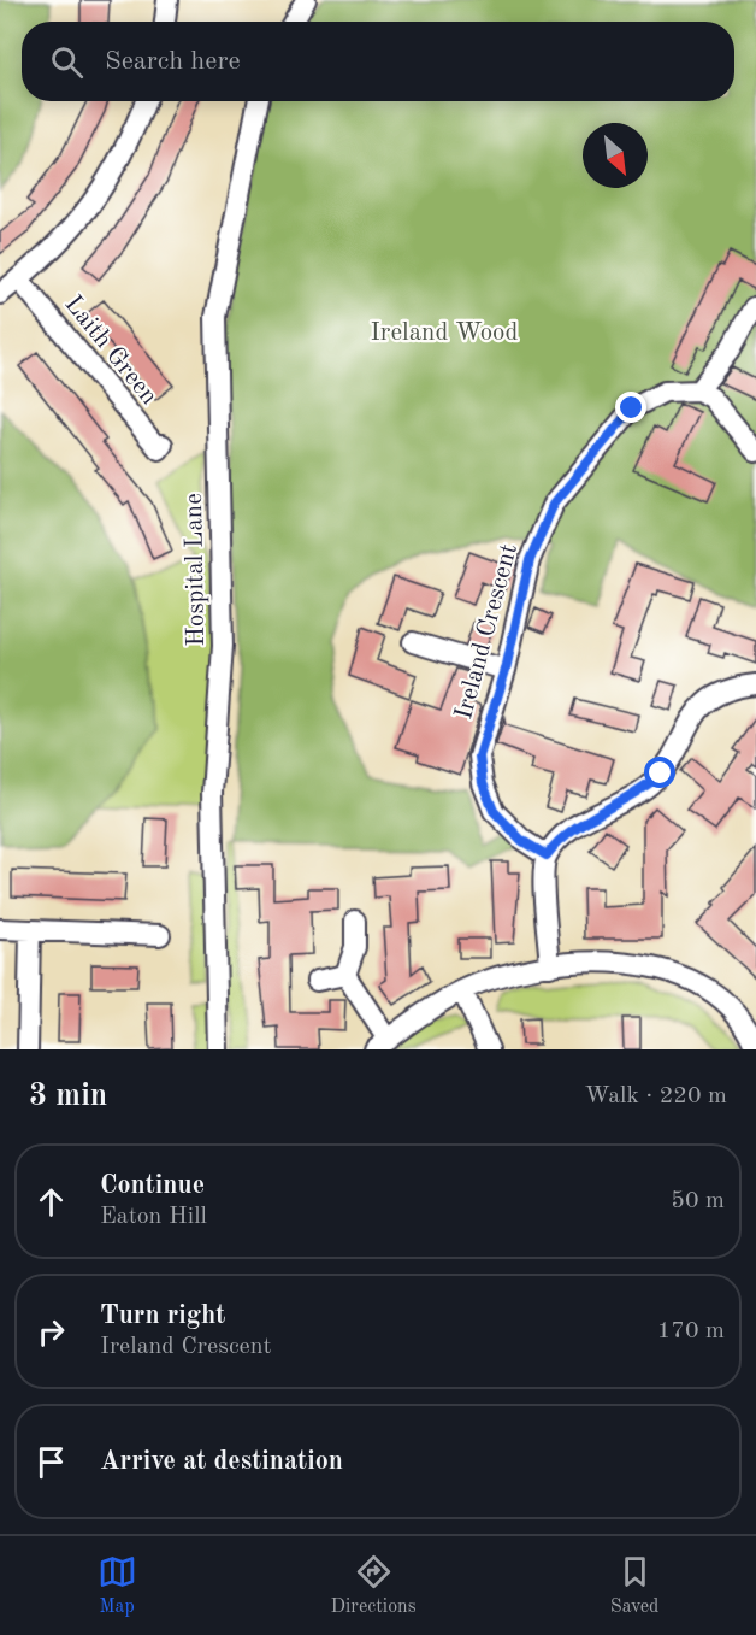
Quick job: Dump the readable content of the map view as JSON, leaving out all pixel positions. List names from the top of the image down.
{
  "streets": {
    "street": ["Laith Green", "Hospital Lane", "Ireland Crescent"]
  },
  "parks": ["Ireland Wood"],
  "north": "bottom right",
  "page": {
    "search": "Search here",
    "heading": ["3 min", "Walk · 220 m"],
    "list": [
      ["Continue", "Eaton Hill", "50 m"],
      ["Turn right", "Ireland Crescent", "170 m"],
      "Arrive at destination"
    ],
    "nav": ["Map", "Directions", "Saved"]
  }
}
